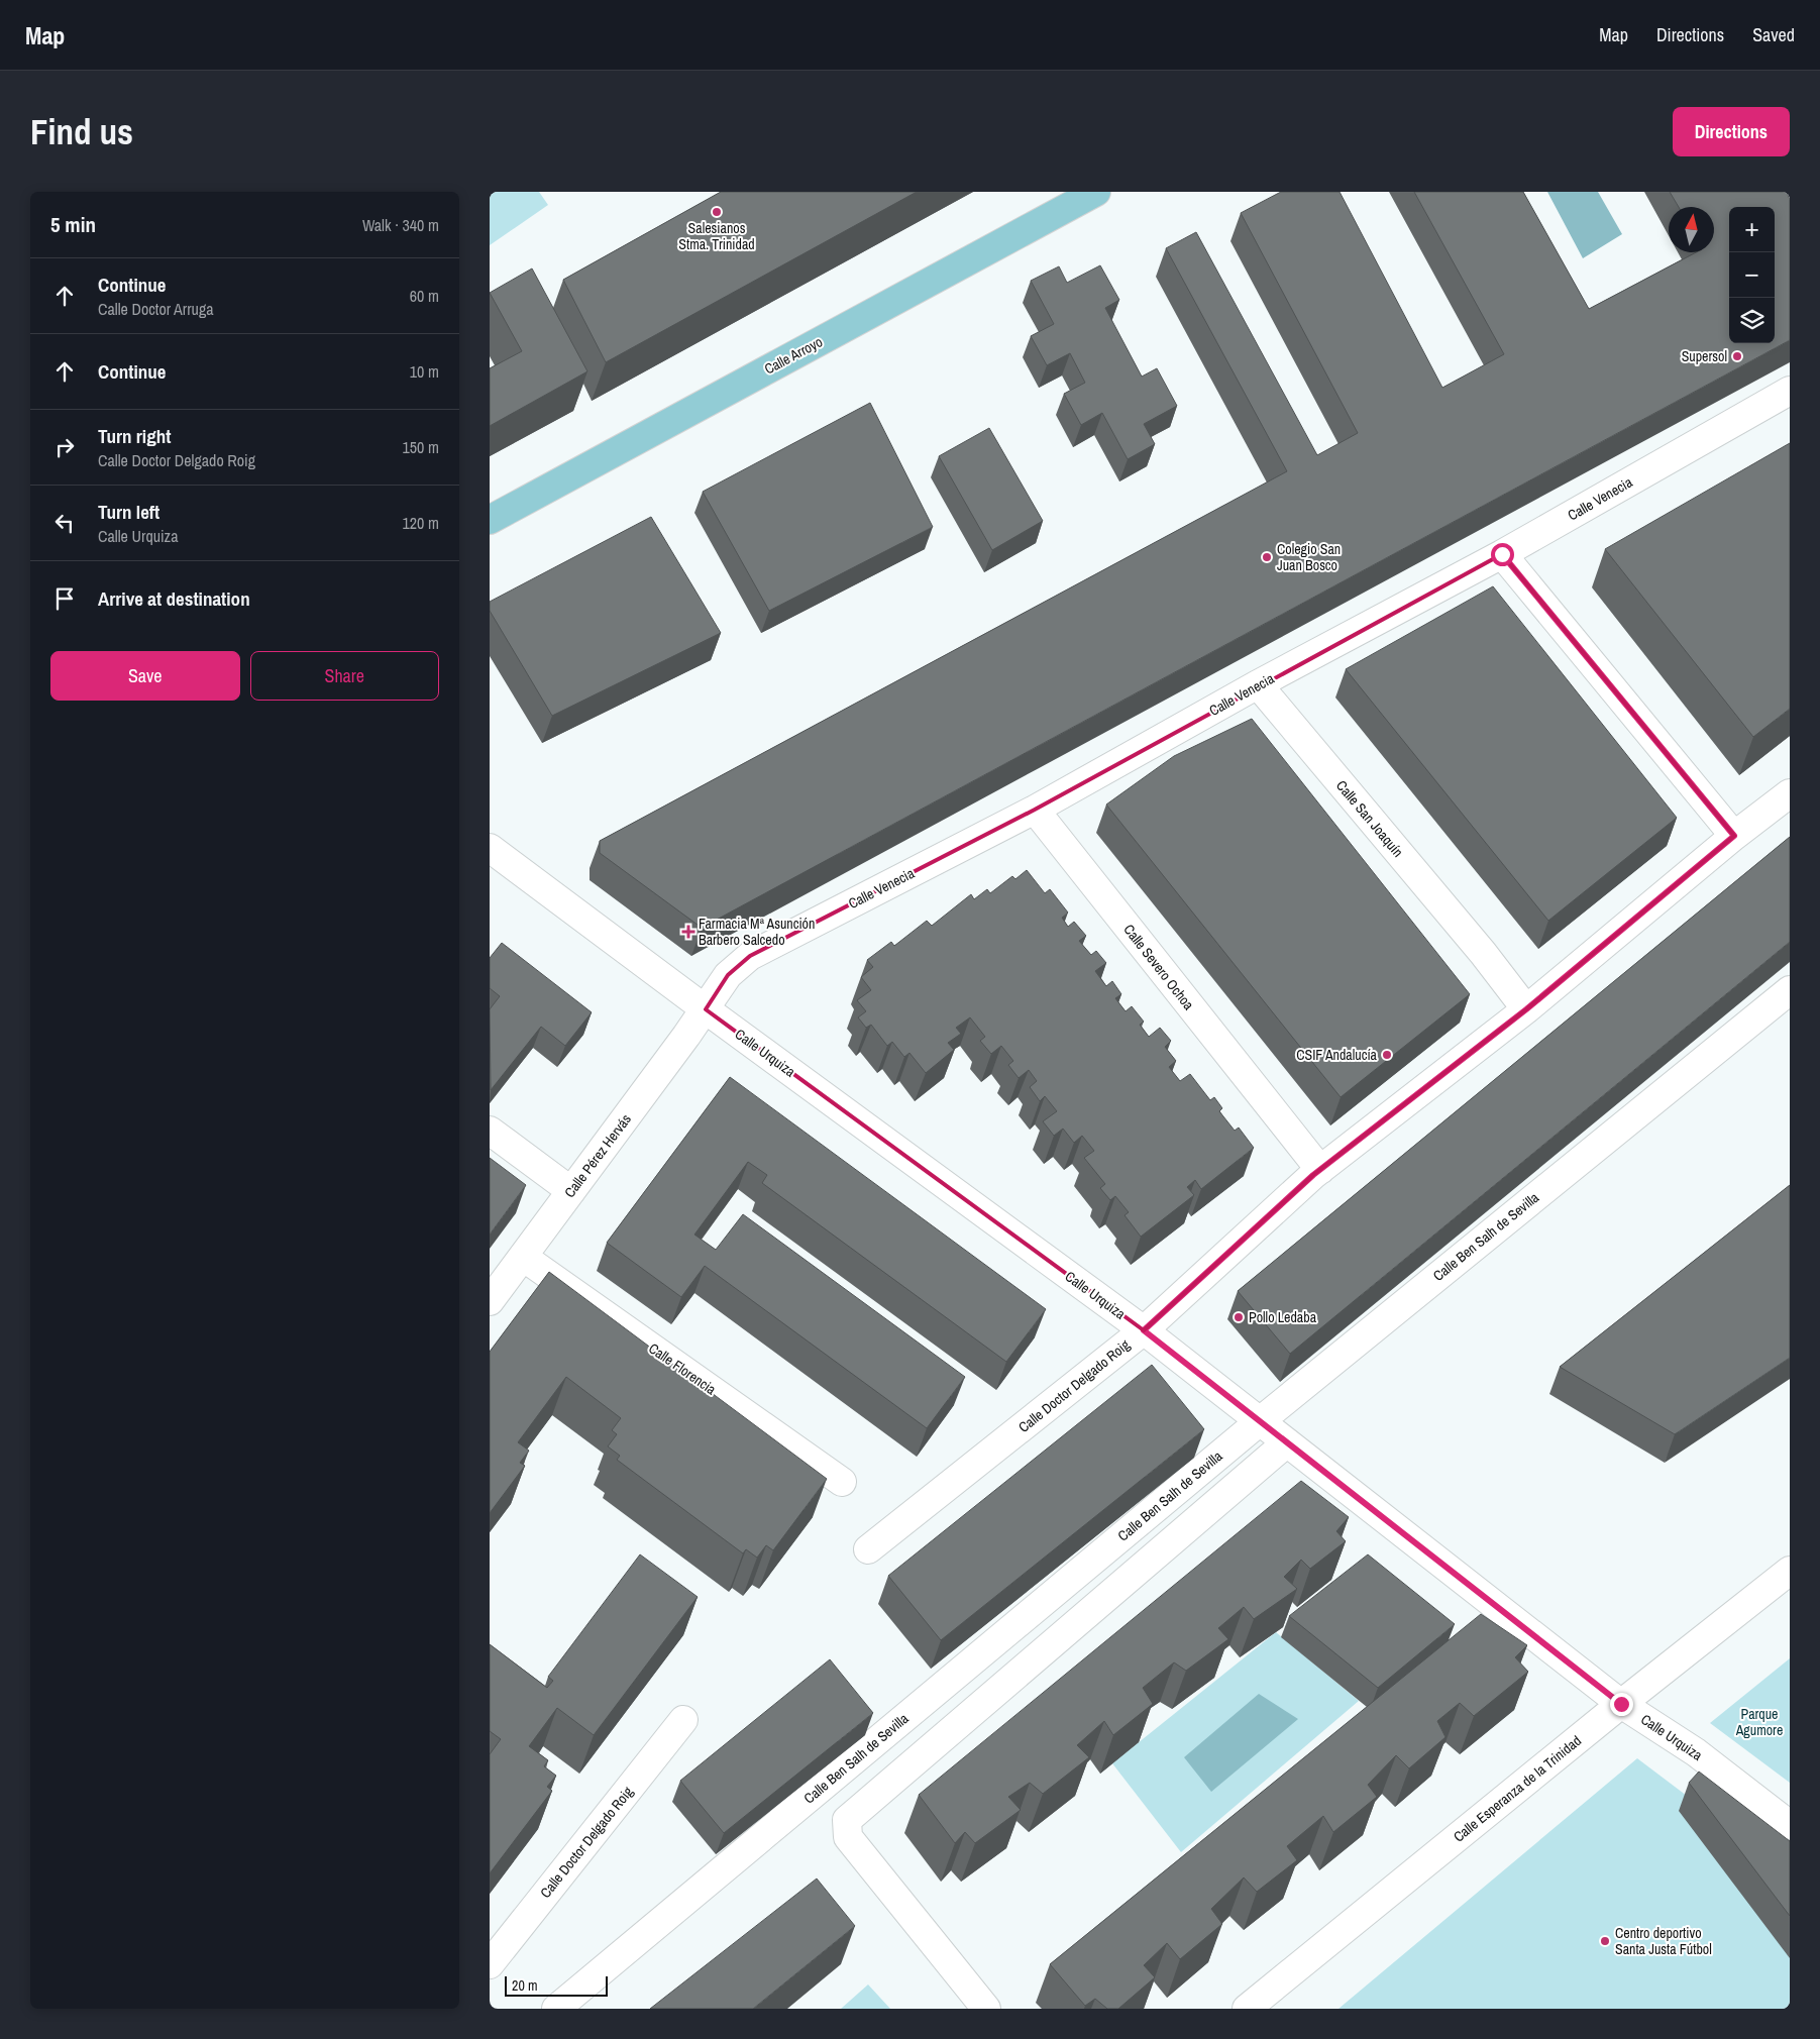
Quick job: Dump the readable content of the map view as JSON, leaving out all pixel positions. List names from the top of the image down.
{
  "streets": {
    "main road": ["Calle Arroyo"],
    "street": [
      "Calle Venecia",
      "Calle San Joaquín",
      "Calle Severo Ochoa",
      "Calle Urquiza",
      "Calle Pérez Hervás",
      "Calle Ben Salh de Sevilla",
      "Calle Florencia",
      "Calle Doctor Delgado Roig",
      "Calle Esperanza de la Trinidad"
    ]
  },
  "crossings": [
    ["Calle Venecia", "Calle San Joaquín"],
    ["Calle Venecia", "Calle Severo Ochoa"],
    ["Calle Venecia", "Calle Urquiza"],
    ["Calle Venecia", "Calle Pérez Hervás"],
    ["Calle San Joaquín", "Calle Doctor Delgado Roig"],
    ["Calle Severo Ochoa", "Calle Doctor Delgado Roig"],
    ["Calle Urquiza", "Calle Pérez Hervás"],
    ["Calle Urquiza", "Calle Ben Salh de Sevilla"],
    ["Calle Urquiza", "Calle Doctor Delgado Roig"],
    ["Calle Urquiza", "Calle Esperanza de la Trinidad"],
    ["Calle Pérez Hervás", "Calle Florencia"]
  ],
  "parks": ["Parque Agumore"],
  "places": {
    "other": [
      "Salesianos Stma. Trinidad",
      "Supersol",
      "Colegio San Juan Bosco",
      "CSIF Andalucía",
      "Pollo Ledaba",
      "Centro deportivo Santa Justa Fútbol"
    ],
    "health": ["Farmacia Mª Asunción Barbero Salcedo"]
  },
  "scale_bar": "20 m",
  "north": "top",
  "page": {
    "header": "Map",
    "nav": ["Map", "Directions", "Saved"],
    "buttons": [
      "Directions",
      ["Save", "Share"]
    ],
    "title": "Find us",
    "heading": ["5 min", "Walk · 340 m"],
    "map_buttons": ["+", "−"],
    "list": [
      ["Continue", "Calle Doctor Arruga", "60 m"],
      ["Continue", "10 m"],
      ["Turn right", "Calle Doctor Delgado Roig", "150 m"],
      ["Turn left", "Calle Urquiza", "120 m"],
      "Arrive at destination"
    ],
    "scale": "20 m"
  }
}
